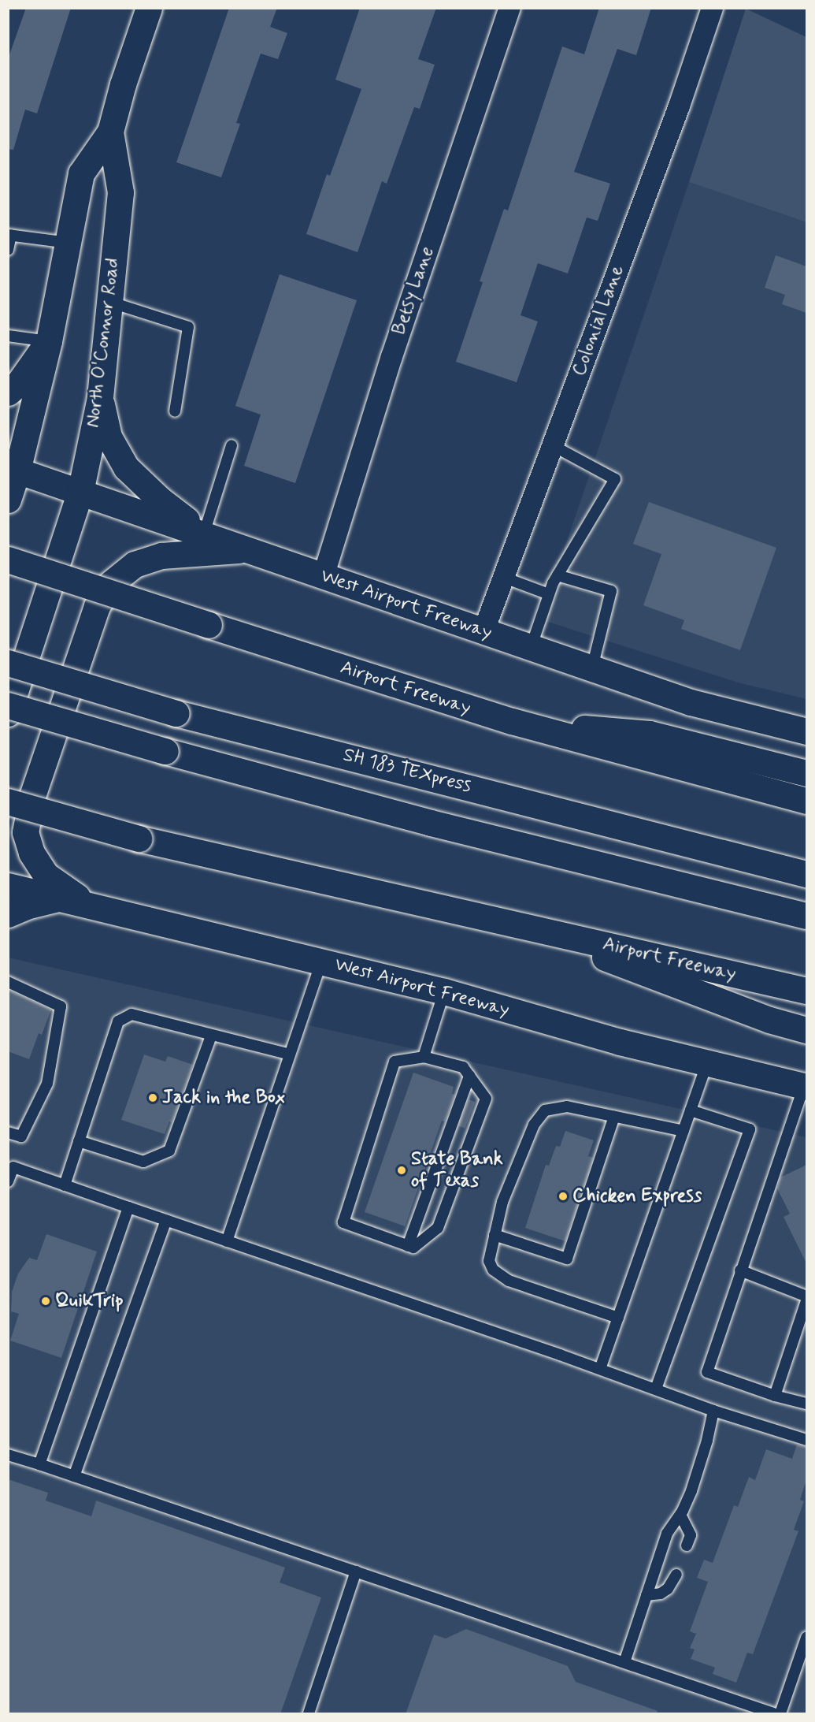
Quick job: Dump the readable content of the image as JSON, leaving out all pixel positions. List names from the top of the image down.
{
  "streets": {
    "main road": [
      "North O'Connor Road",
      "West Airport Freeway",
      "Airport Freeway",
      "SH 183 TEXpress"
    ],
    "street": ["Betsy Lane", "Colonial Lane"]
  },
  "crossings": [
    ["Betsy Lane", "West Airport Freeway"],
    ["Colonial Lane", "West Airport Freeway"],
    ["North O'Connor Road", "West Airport Freeway"]
  ],
  "places": [
    "Jack in the Box",
    "State Bank of Texas",
    "Chicken Express",
    "QuikTrip"
  ]
}
